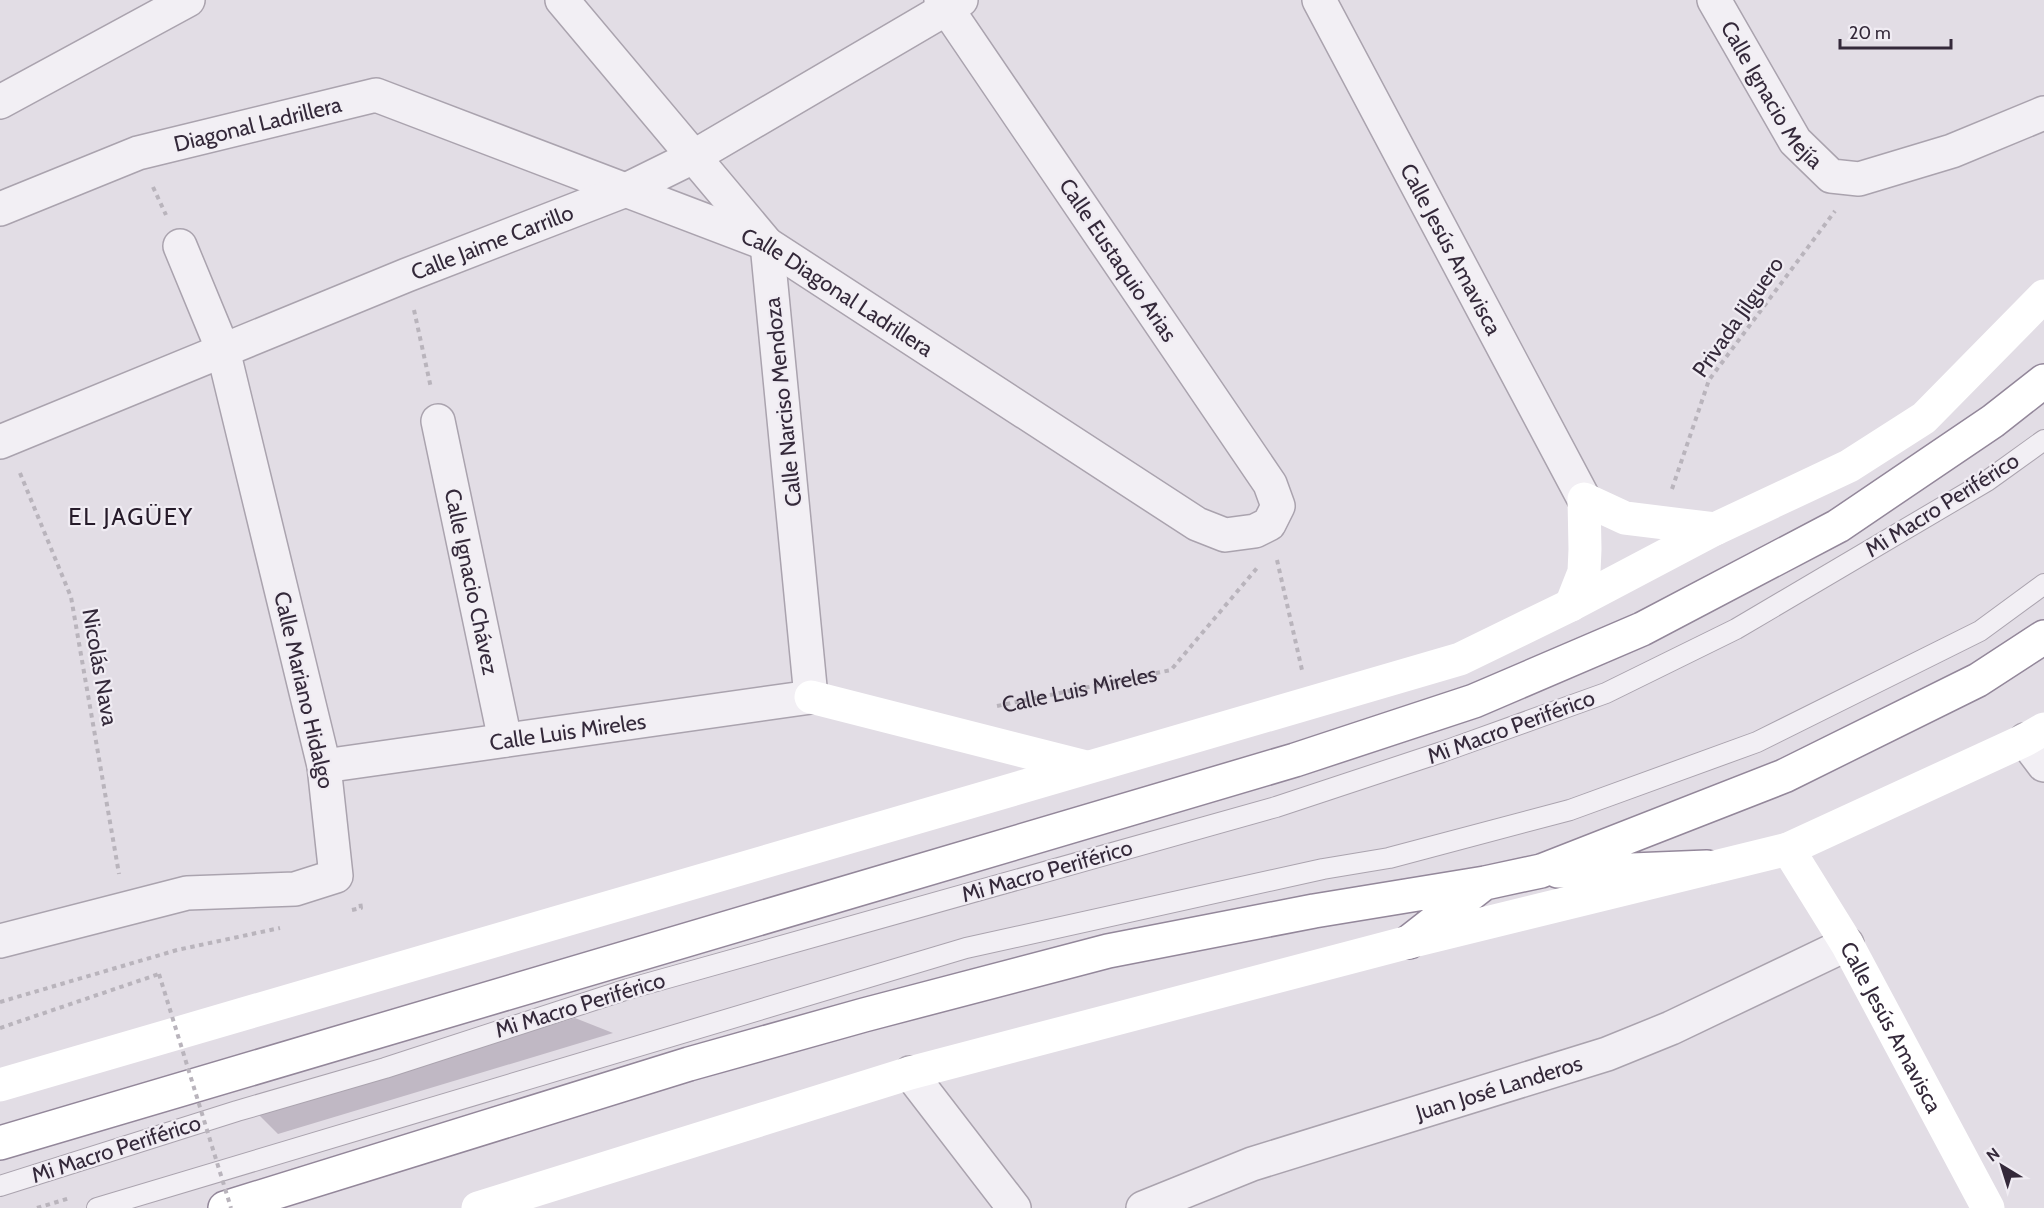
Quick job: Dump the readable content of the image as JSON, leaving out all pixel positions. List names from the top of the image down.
{
  "streets": {
    "main road": ["Calle Jesús Amavisca"],
    "street": [
      "Calle Ignacio Mejía",
      "Diagonal Ladrillera",
      "Calle Jaime Carrillo",
      "Calle Eustaquio Arias",
      "Calle Diagonal Ladrillera",
      "Calle Narciso Mendoza",
      "Calle Ignacio Chávez",
      "Calle Luis Mireles",
      "Calle Mariano Hidalgo",
      "Juan José Landeros"
    ],
    "lane": ["Mi Macro Periférico"],
    "path": ["Privada Jilguero", "Nicolás Nava"]
  },
  "crossings": [
    ["Calle Ignacio Mejía", "Privada Jilguero"],
    ["Diagonal Ladrillera", "Calle Diagonal Ladrillera"],
    ["Calle Jaime Carrillo", "Calle Eustaquio Arias"],
    ["Calle Jaime Carrillo", "Calle Diagonal Ladrillera"],
    ["Calle Jaime Carrillo", "Nicolás Nava"],
    ["Calle Jaime Carrillo", "Calle Mariano Hidalgo"],
    ["Calle Jesús Amavisca", "Juan José Landeros"],
    ["Calle Eustaquio Arias", "Calle Diagonal Ladrillera"],
    ["Calle Eustaquio Arias", "Calle Luis Mireles"],
    ["Calle Diagonal Ladrillera", "Calle Narciso Mendoza"],
    ["Calle Diagonal Ladrillera", "Calle Luis Mireles"],
    ["Calle Narciso Mendoza", "Calle Luis Mireles"],
    ["Calle Ignacio Chávez", "Calle Luis Mireles"],
    ["Nicolás Nava", "Calle Mariano Hidalgo"],
    ["Calle Luis Mireles", "Calle Mariano Hidalgo"]
  ],
  "districts": ["EL JAGÜEY"],
  "scale_bar": "20 m",
  "north": "top left"
}
